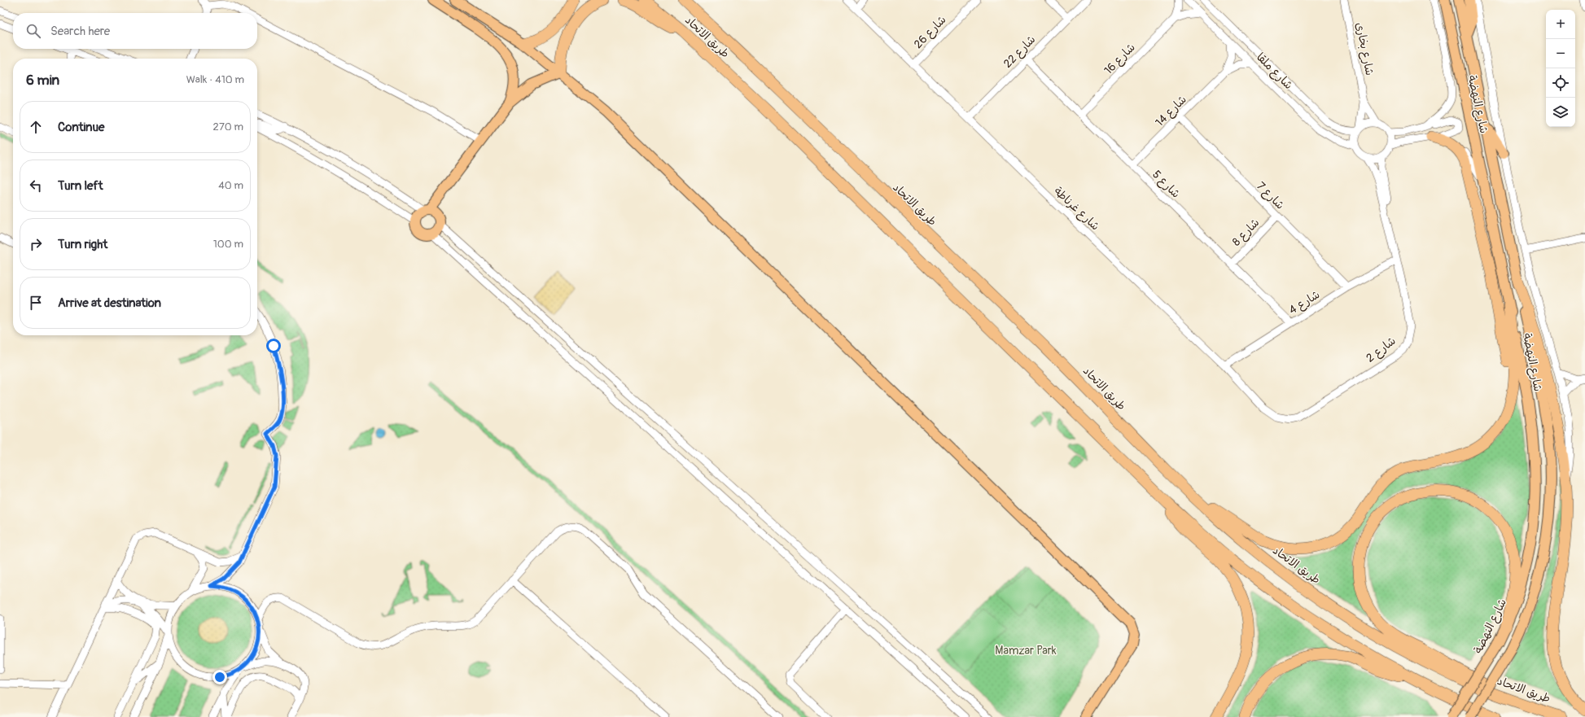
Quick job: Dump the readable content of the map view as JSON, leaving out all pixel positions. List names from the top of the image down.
{
  "streets": {
    "highway": ["طريق الاتحاد"],
    "main road": ["شارع النهضة"],
    "street": [
      "شارع 26",
      "شارع بخارى",
      "شارع 22",
      "شارع 16",
      "شارع ملقا",
      "شارع 14",
      "شارع 5",
      "شارع 7",
      "شارع غرناطة",
      "شارع 8",
      "شارع 4",
      "شارع 2"
    ]
  },
  "crossings": [
    ["شارع 26", "شارع غرناطة"],
    ["شارع بخارى", "شارع ملقا"],
    ["شارع بخارى", "شارع 2"],
    ["شارع 22", "شارع 5"],
    ["شارع 22", "شارع غرناطة"],
    ["شارع 16", "شارع ملقا"],
    ["شارع 16", "شارع 5"],
    ["شارع ملقا", "شارع 14"],
    ["شارع ملقا", "شارع 2"],
    ["شارع 14", "شارع 5"],
    ["شارع 14", "شارع 7"],
    ["شارع 5", "شارع 8"],
    ["شارع 5", "شارع 4"],
    ["شارع 7", "شارع 8"],
    ["شارع 7", "شارع 4"],
    ["شارع غرناطة", "شارع 4"],
    ["شارع غرناطة", "شارع 2"],
    ["شارع 4", "شارع 2"]
  ],
  "parks": ["Mamzar Park"],
  "page": {
    "map_buttons": ["+", "−"],
    "search": "Search here",
    "heading": ["6 min", "Walk · 410 m"],
    "list": [
      ["Continue", "270 m"],
      ["Turn left", "40 m"],
      ["Turn right", "100 m"],
      "Arrive at destination"
    ]
  }
}
